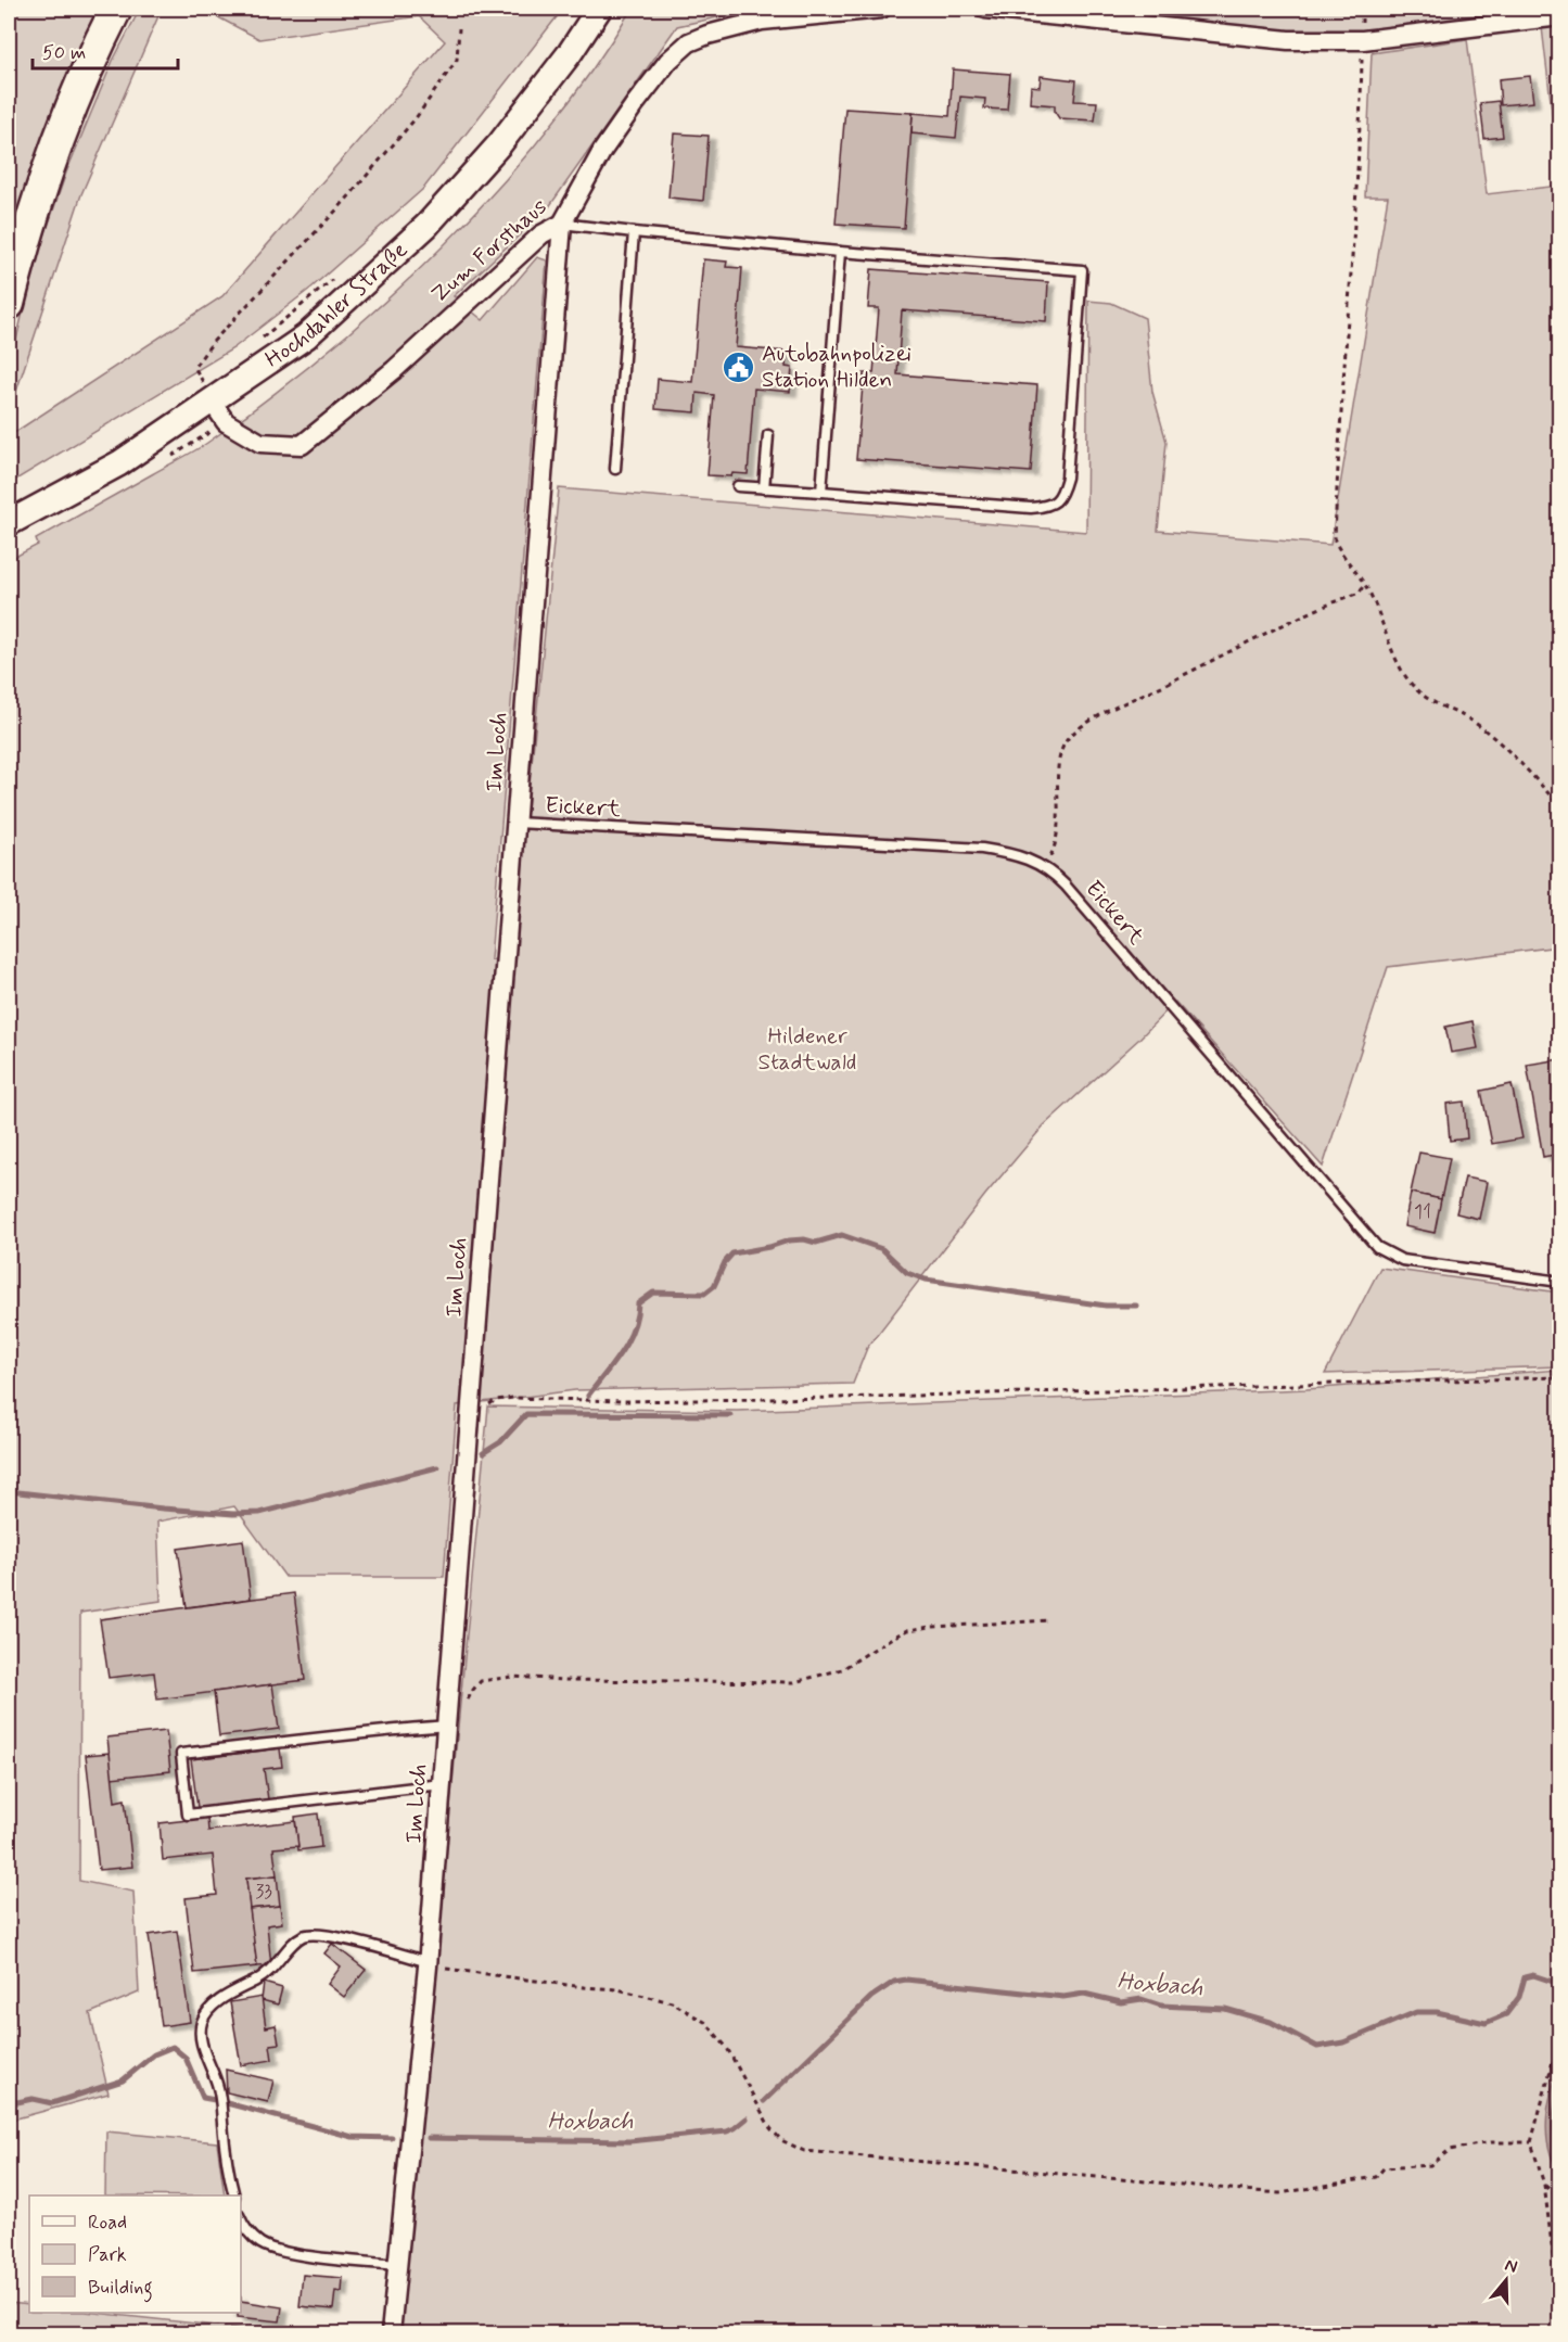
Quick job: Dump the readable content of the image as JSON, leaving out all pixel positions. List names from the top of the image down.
{
  "streets": {
    "main road": ["Hochdahler Straße"],
    "street": ["Zum Forsthaus", "Im Loch"],
    "lane": ["Eickert"]
  },
  "crossings": [
    ["Zum Forsthaus", "Hochdahler Straße"],
    ["Zum Forsthaus", "Im Loch"],
    ["Im Loch", "Eickert"]
  ],
  "water": ["Hoxbach"],
  "parks": ["Hildener Stadtwald"],
  "places": {
    "public building": ["Autobahnpolizei Station Hilden"]
  },
  "house_numbers": ["11", "33"],
  "legend": ["Road", "Park", "Building"],
  "scale_bar": "50 m",
  "north": "top"
}
